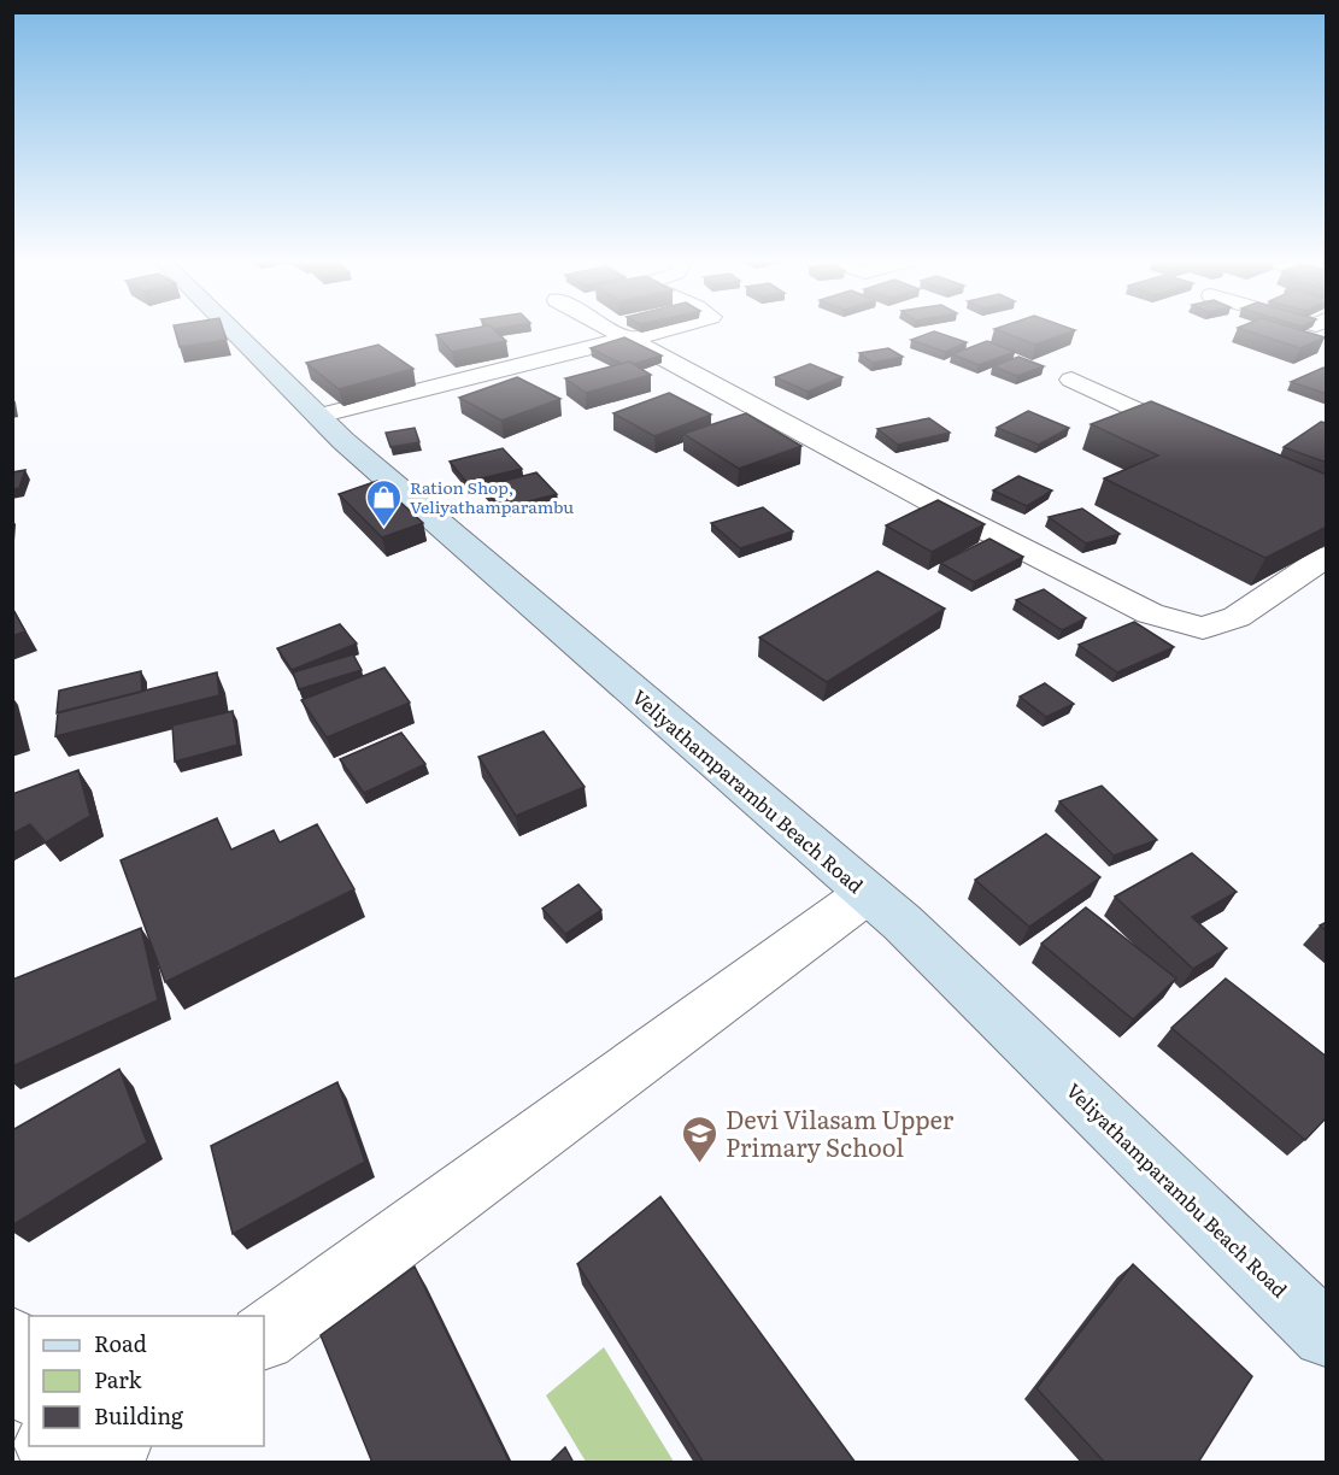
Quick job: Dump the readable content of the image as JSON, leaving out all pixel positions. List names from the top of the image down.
{
  "streets": {
    "main road": ["Veliyathamparambu Beach Road"]
  },
  "places": {
    "shop": ["Ration Shop, Veliyathamparambu"],
    "school or university": ["Devi Vilasam Upper Primary School"]
  },
  "legend": ["Road", "Park", "Building"]
}
